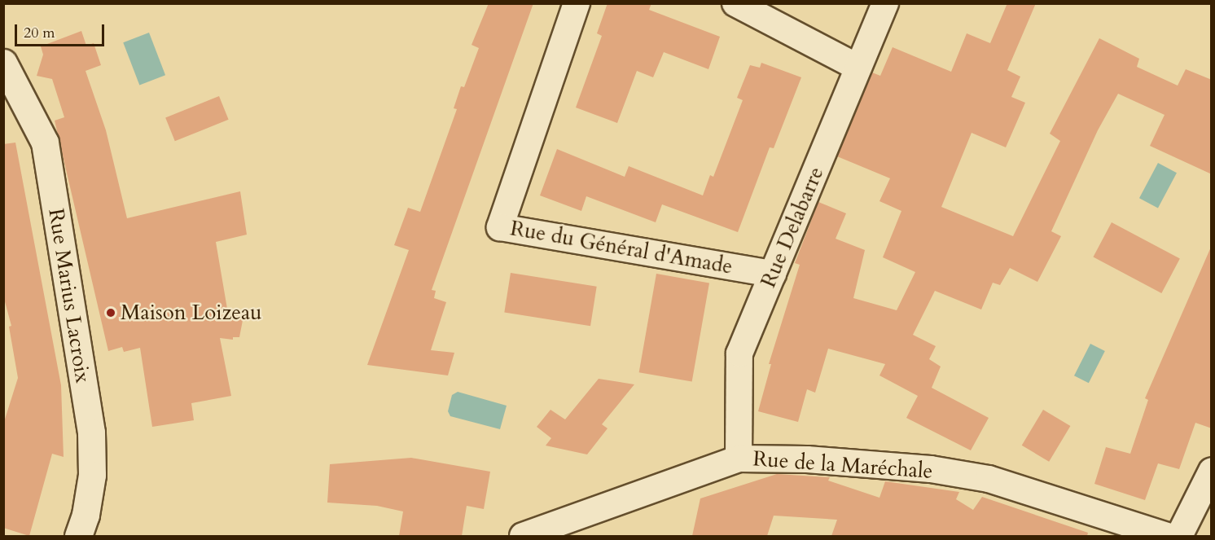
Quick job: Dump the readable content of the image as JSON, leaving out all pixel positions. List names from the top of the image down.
{
  "streets": {
    "main road": ["Rue Marius Lacroix"],
    "street": ["Rue Delabarre", "Rue du Général d'Amade", "Rue de la Maréchale"]
  },
  "crossings": [
    ["Rue Delabarre", "Rue du Général d'Amade"],
    ["Rue Delabarre", "Rue de la Maréchale"]
  ],
  "places": ["Maison Loizeau"],
  "scale_bar": "20 m"
}
